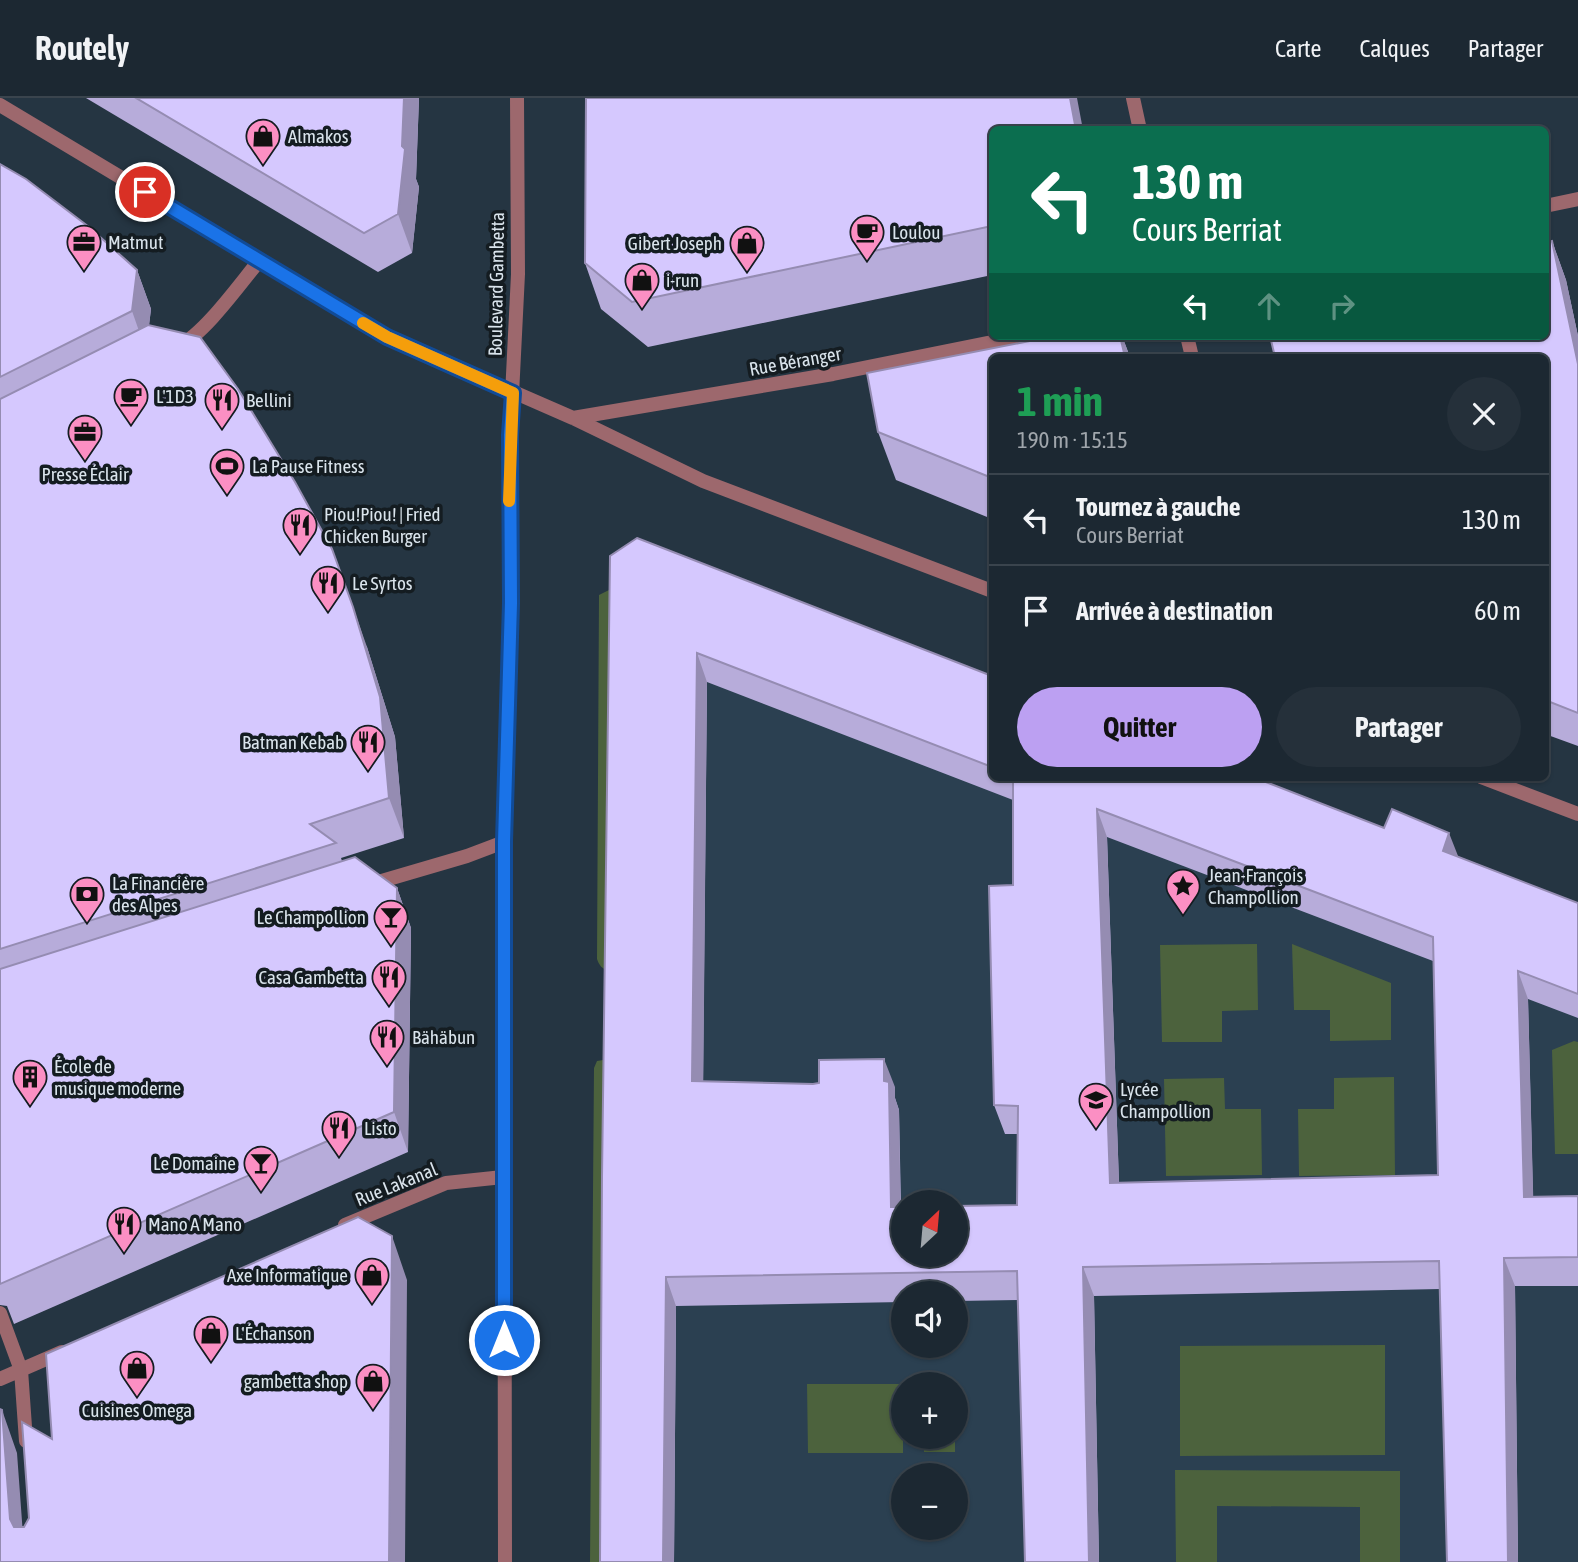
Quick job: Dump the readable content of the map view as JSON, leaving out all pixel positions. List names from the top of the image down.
{
  "streets": {
    "street": ["Boulevard Gambetta", "Rue Béranger", "Rue Lakanal"]
  },
  "crossings": [
    ["Boulevard Gambetta", "Rue Lakanal"]
  ],
  "places": {
    "shop": [
      "Almakos",
      "Gibert Joseph",
      "i-run",
      "Axe Informatique",
      "L'Échanson",
      "Cuisines Omega",
      "gambetta shop"
    ],
    "cafe": ["Loulou", "L'1D3"],
    "office": ["Matmut", "Presse Éclair"],
    "restaurant": [
      "Bellini",
      "Piou!Piou! | Fried Chicken Burger",
      "Le Syrtos",
      "Batman Kebab",
      "Casa Gambetta",
      "Bähäbun",
      "Listo",
      "Mano A Mano"
    ],
    "sports": ["La Pause Fitness"],
    "place": ["Jean-François Champollion"],
    "bank": ["La Financière des Alpes"],
    "bar": ["Le Champollion", "Le Domaine"],
    "building": ["École de musique moderne"],
    "school or university": ["Lycée Champollion"]
  },
  "north": "top right",
  "page": {
    "header": "Routely",
    "nav": ["Carte", "Calques", "Partager"],
    "turn": ["130 m", "Cours Berriat"],
    "heading": ["1 min", "190 m · 15:15"],
    "list": [
      {
        "name": "Tournez à gauche",
        "note": "Cours Berriat",
        "value": "130 m"
      },
      {
        "name": "Arrivée à destination",
        "value": "60 m"
      }
    ],
    "buttons": ["Quitter", "Partager"],
    "map_buttons": ["+", "−"]
  }
}
